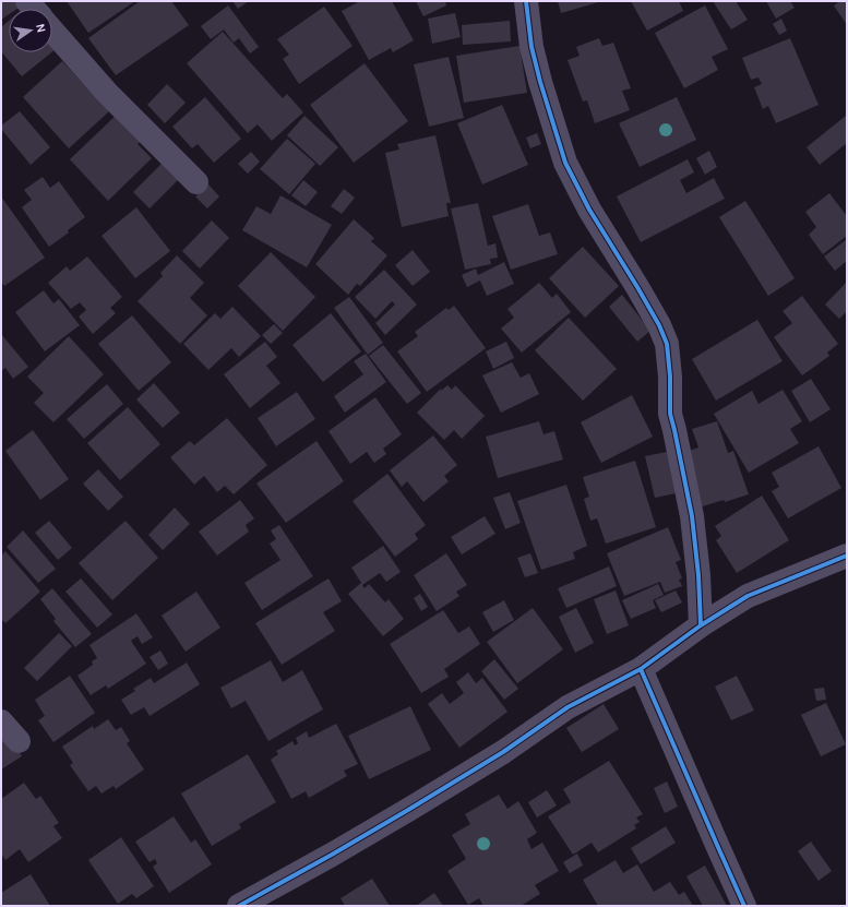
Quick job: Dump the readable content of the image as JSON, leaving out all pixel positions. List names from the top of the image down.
{
  "north": "right"
}
